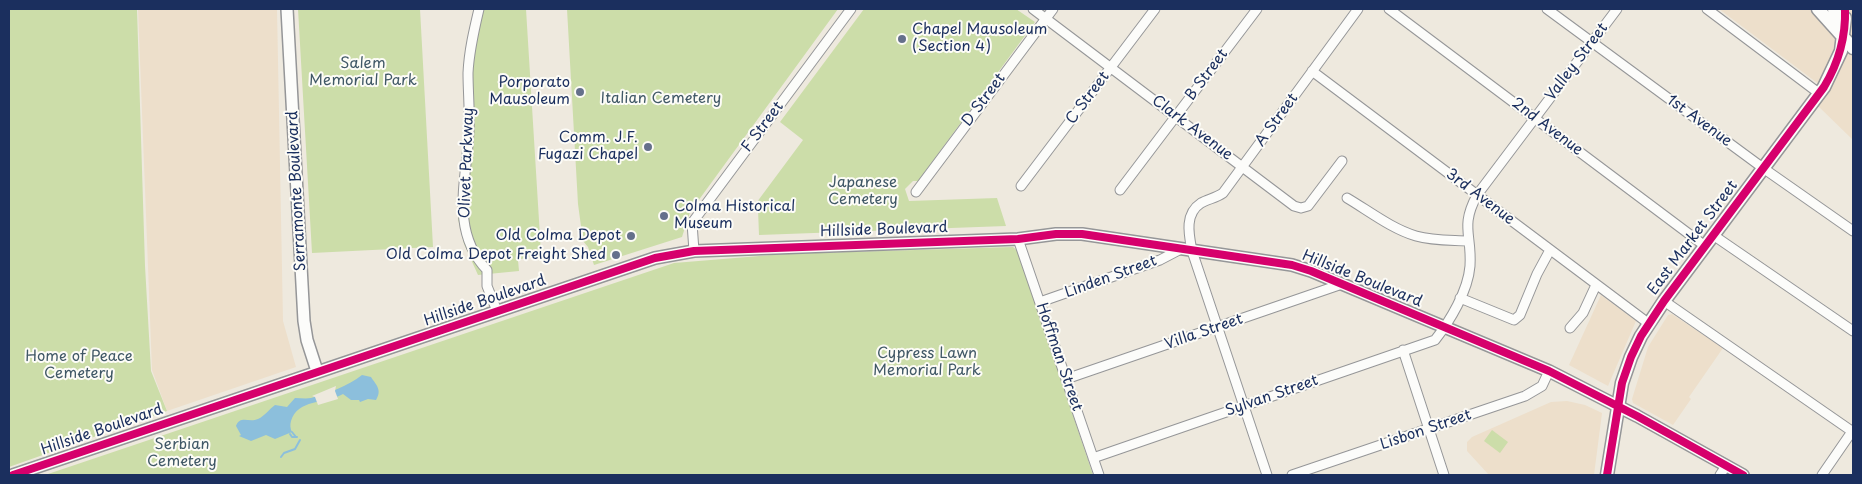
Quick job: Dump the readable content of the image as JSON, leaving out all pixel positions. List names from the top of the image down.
{
  "streets": {
    "main road": ["Serramonte Boulevard", "Hillside Boulevard", "East Market Street"],
    "street": [
      "Valley Street",
      "B Street",
      "C Street",
      "D Street",
      "A Street",
      "1st Avenue",
      "F Street",
      "2nd Avenue",
      "Clark Avenue",
      "Olivet Parkway",
      "3rd Avenue",
      "Linden Street",
      "Villa Street",
      "Hoffman Street",
      "Sylvan Street",
      "Lisbon Street"
    ]
  },
  "crossings": [
    ["Valley Street", "1st Avenue"],
    ["Valley Street", "2nd Avenue"],
    ["Valley Street", "3rd Avenue"],
    ["Valley Street", "Hillside Boulevard"],
    ["Valley Street", "Sylvan Street"],
    ["B Street", "Clark Avenue"],
    ["C Street", "Clark Avenue"],
    ["D Street", "Clark Avenue"],
    ["A Street", "Clark Avenue"],
    ["A Street", "3rd Avenue"],
    ["A Street", "Hillside Boulevard"],
    ["A Street", "Linden Street"],
    ["1st Avenue", "East Market Street"],
    ["F Street", "Hillside Boulevard"],
    ["2nd Avenue", "East Market Street"],
    ["Olivet Parkway", "Hillside Boulevard"],
    ["Serramonte Boulevard", "Hillside Boulevard"],
    ["3rd Avenue", "East Market Street"],
    ["Hillside Boulevard", "East Market Street"],
    ["Hillside Boulevard", "Linden Street"],
    ["Hillside Boulevard", "Villa Street"],
    ["Hillside Boulevard", "Hoffman Street"],
    ["Hillside Boulevard", "Sylvan Street"],
    ["Hillside Boulevard", "Lisbon Street"],
    ["Linden Street", "Hoffman Street"],
    ["Villa Street", "Hoffman Street"],
    ["Hoffman Street", "Sylvan Street"]
  ],
  "parks": [
    "Salem Memorial Park",
    "Italian Cemetery",
    "Japanese Cemetery",
    "Cypress Lawn Memorial Park",
    "Home of Peace Cemetery",
    "Serbian Cemetery"
  ],
  "places": [
    "Chapel Mausoleum (Section 4)",
    "Porporato Mausoleum",
    "Comm. J.F. Fugazi Chapel",
    "Colma Historical Museum",
    "Old Colma Depot",
    "Old Colma Depot Freight Shed"
  ]
}
